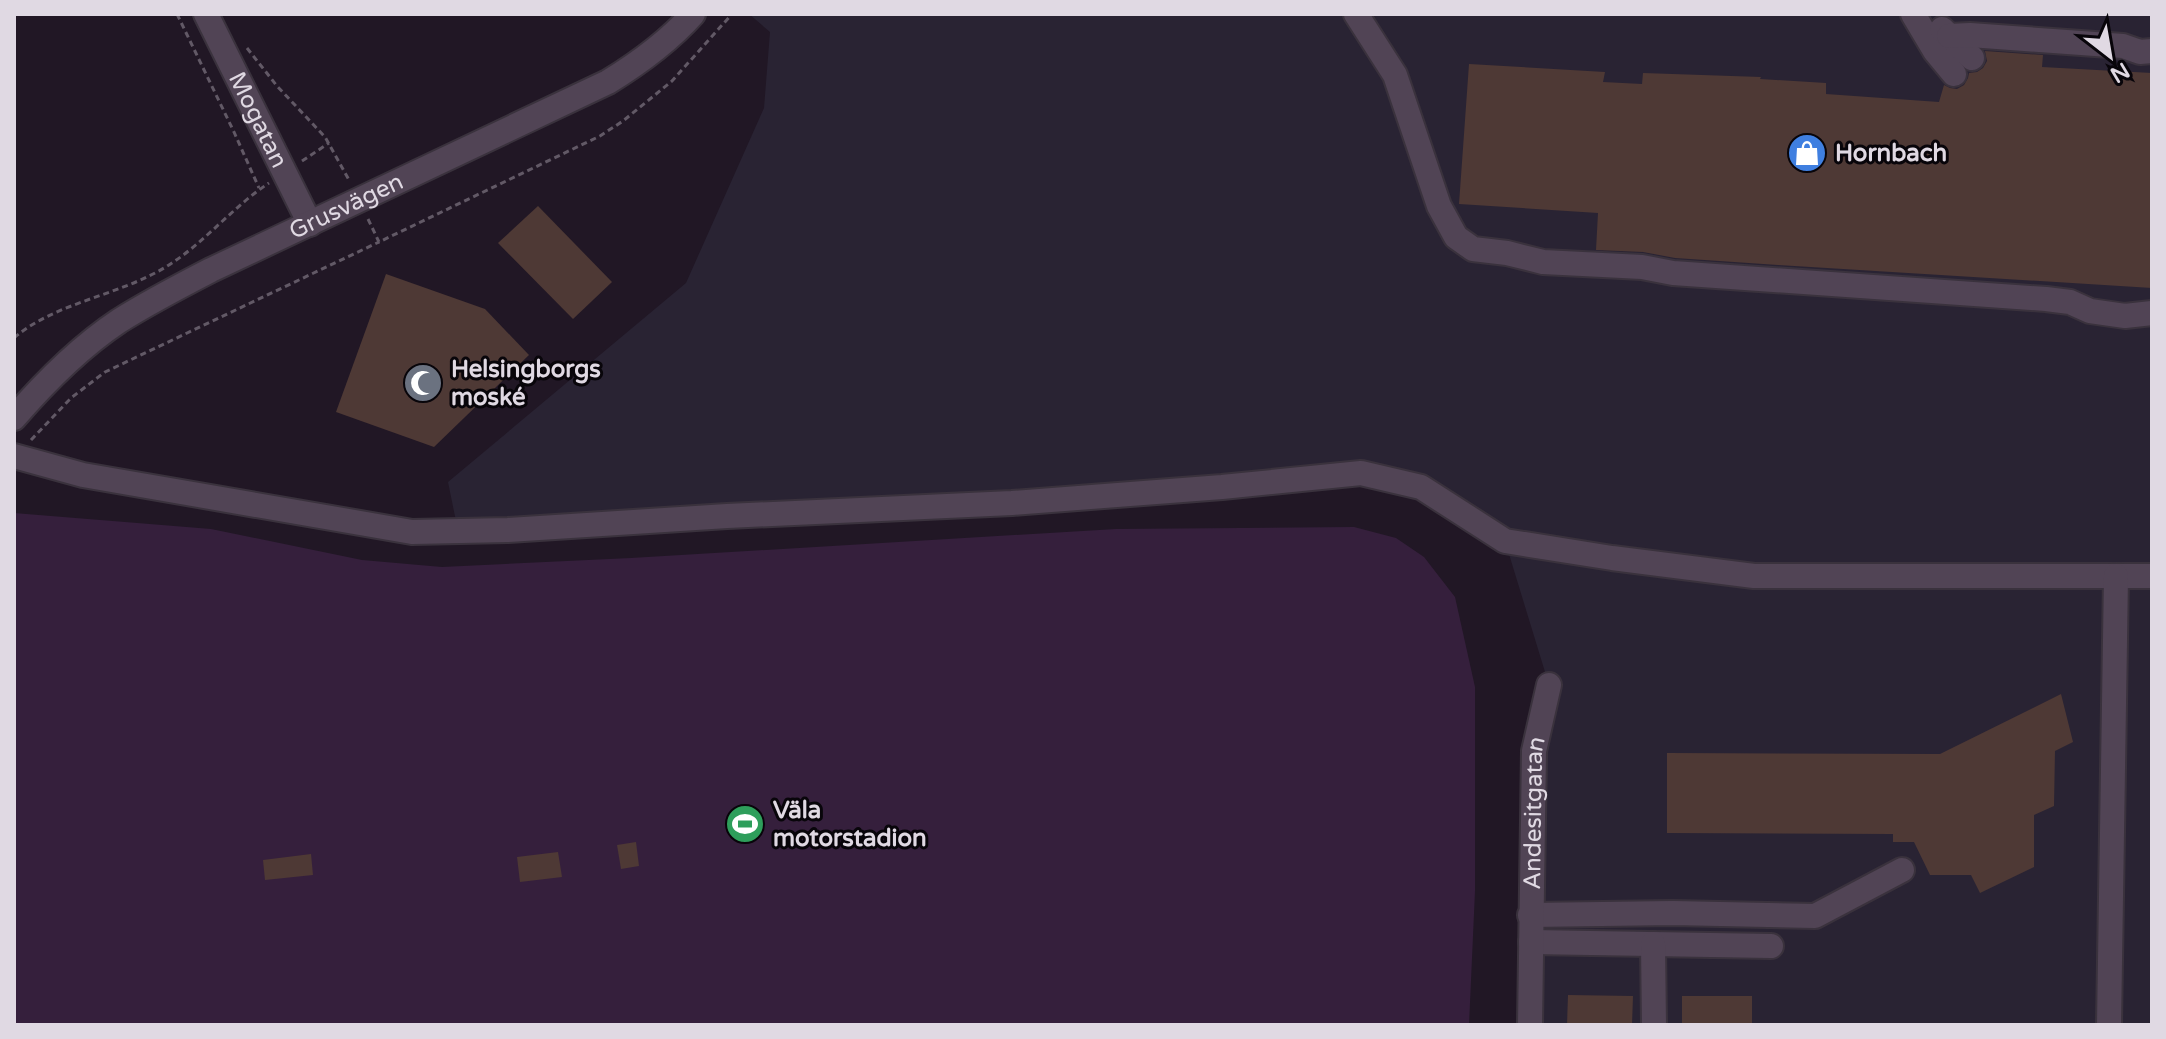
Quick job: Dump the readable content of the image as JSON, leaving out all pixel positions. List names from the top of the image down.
{
  "streets": {
    "street": ["Mogatan", "Grusvägen", "Andesitgatan"]
  },
  "crossings": [
    ["Mogatan", "Grusvägen"]
  ],
  "places": {
    "shop": ["Hornbach"],
    "mosque": ["Helsingborgs moské"],
    "sports": ["Väla motorstadion"]
  },
  "north": "bottom right"
}
